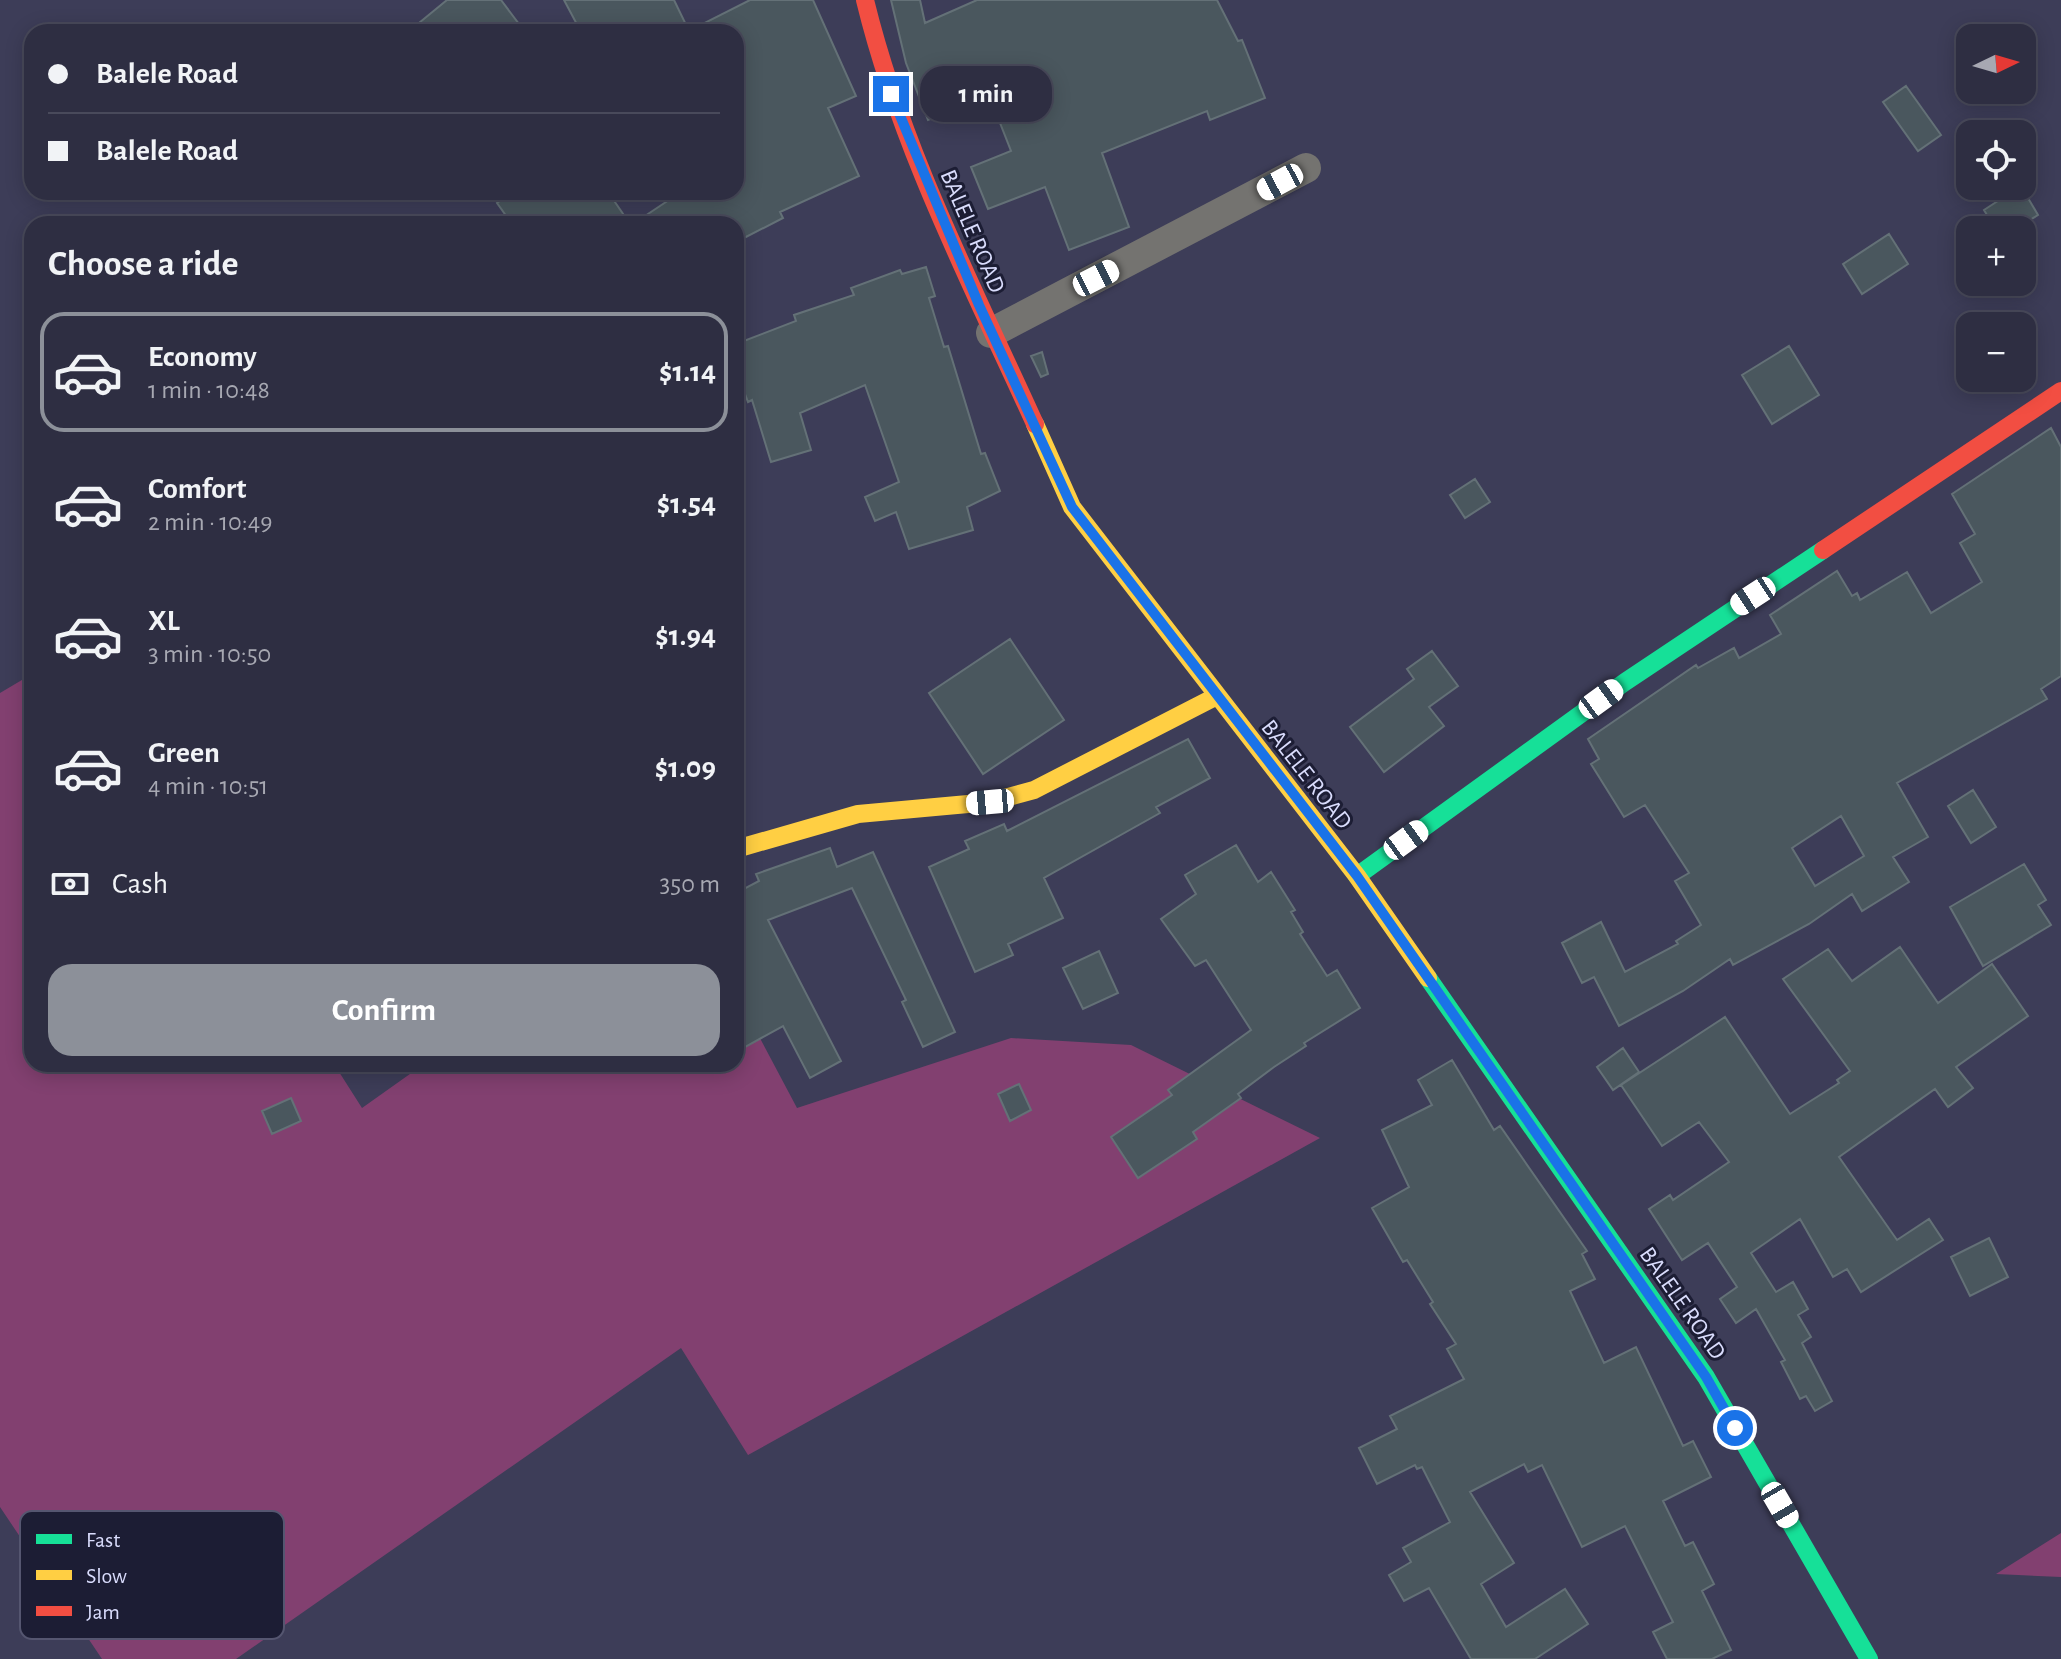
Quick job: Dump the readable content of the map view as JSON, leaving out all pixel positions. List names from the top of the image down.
{
  "streets": {
    "street": ["BALELE ROAD"]
  },
  "legend": ["Fast", "Slow", "Jam"],
  "north": "right",
  "page": {
    "map_buttons": ["+", "−"],
    "banner": ["Balele Road", "Balele Road"],
    "bubble": "1 min",
    "heading": "Choose a ride",
    "list": [
      {
        "name": "Economy",
        "note": "1 min · 10:48",
        "value": "$1.14"
      },
      {
        "name": "Comfort",
        "note": "2 min · 10:49",
        "value": "$1.54"
      },
      {
        "name": "XL",
        "note": "3 min · 10:50",
        "value": "$1.94"
      },
      {
        "name": "Green",
        "note": "4 min · 10:51",
        "value": "$1.09"
      }
    ],
    "pay": ["Cash", "350 m"],
    "buttons": "Confirm"
  }
}
